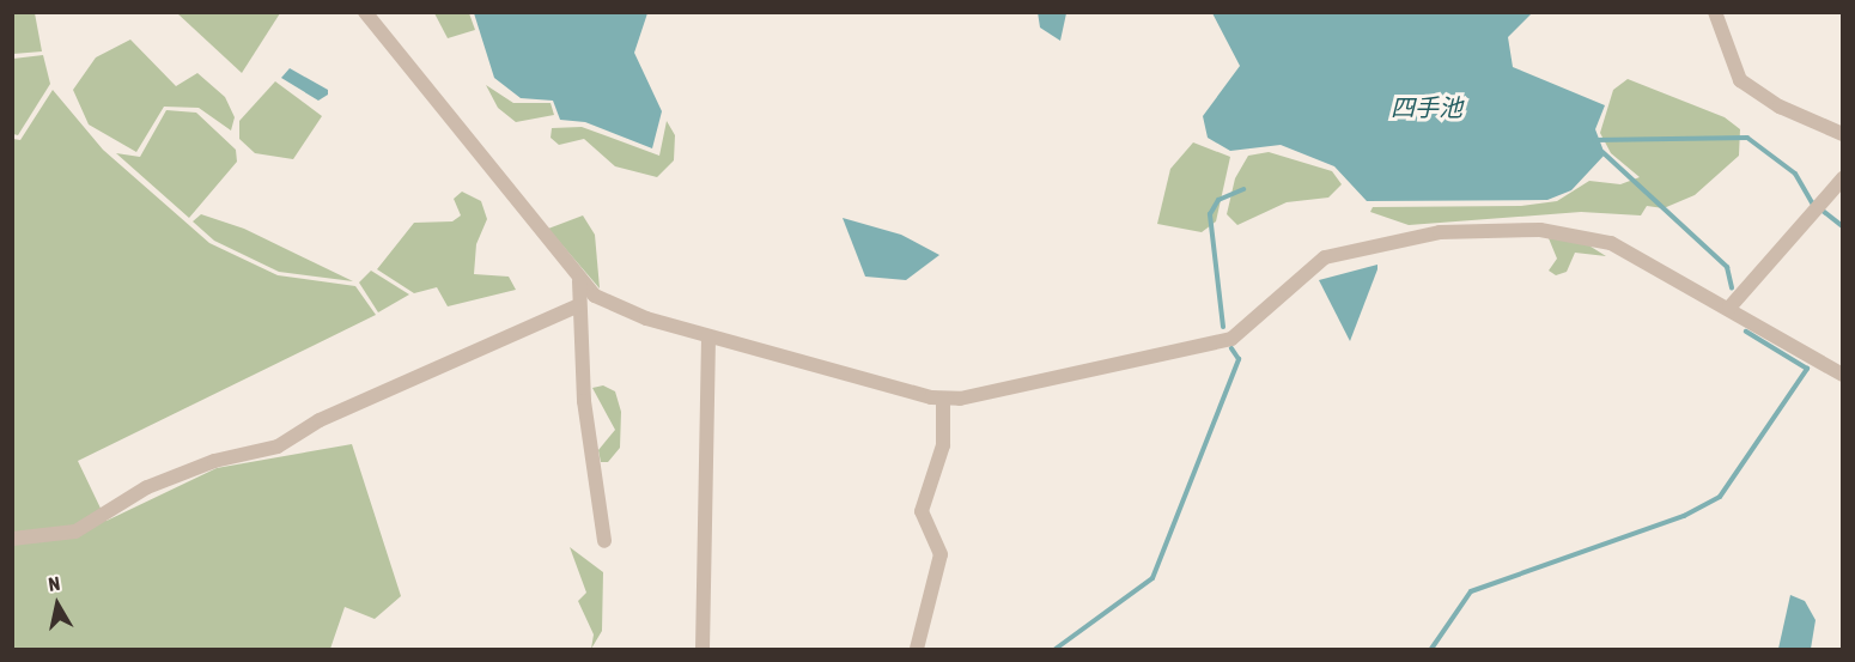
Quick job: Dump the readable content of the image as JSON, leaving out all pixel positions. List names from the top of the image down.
{
  "water": ["四手池"],
  "north": "top"
}
